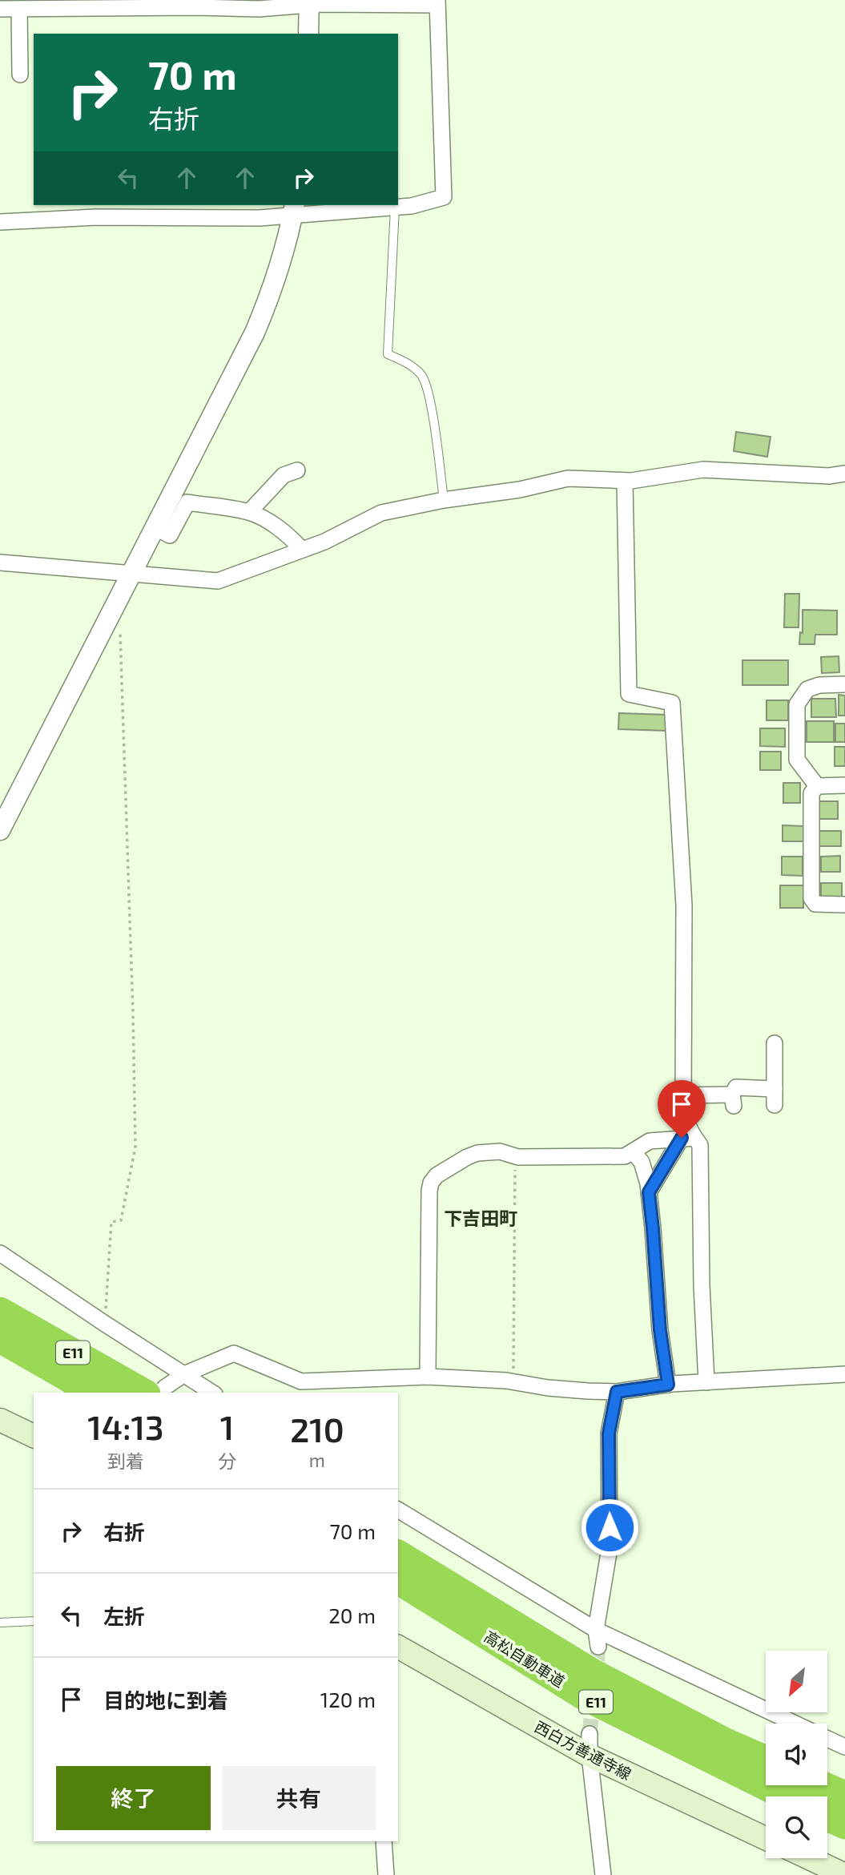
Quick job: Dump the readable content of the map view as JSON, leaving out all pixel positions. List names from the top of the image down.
{
  "streets": {
    "highway": ["E11", "高松自動車道"],
    "main road": ["西白方善通寺線"]
  },
  "districts": ["下吉田町"],
  "north": "bottom left",
  "page": {
    "turn": ["70 m", "右折"],
    "eta": [
      "14:13",
      "到着",
      "1",
      "分",
      "210",
      "m"
    ],
    "list": [
      {
        "name": "右折",
        "value": "70 m"
      },
      {
        "name": "左折",
        "value": "20 m"
      },
      {
        "name": "目的地に到着",
        "value": "120 m"
      }
    ],
    "buttons": ["終了", "共有"]
  }
}
